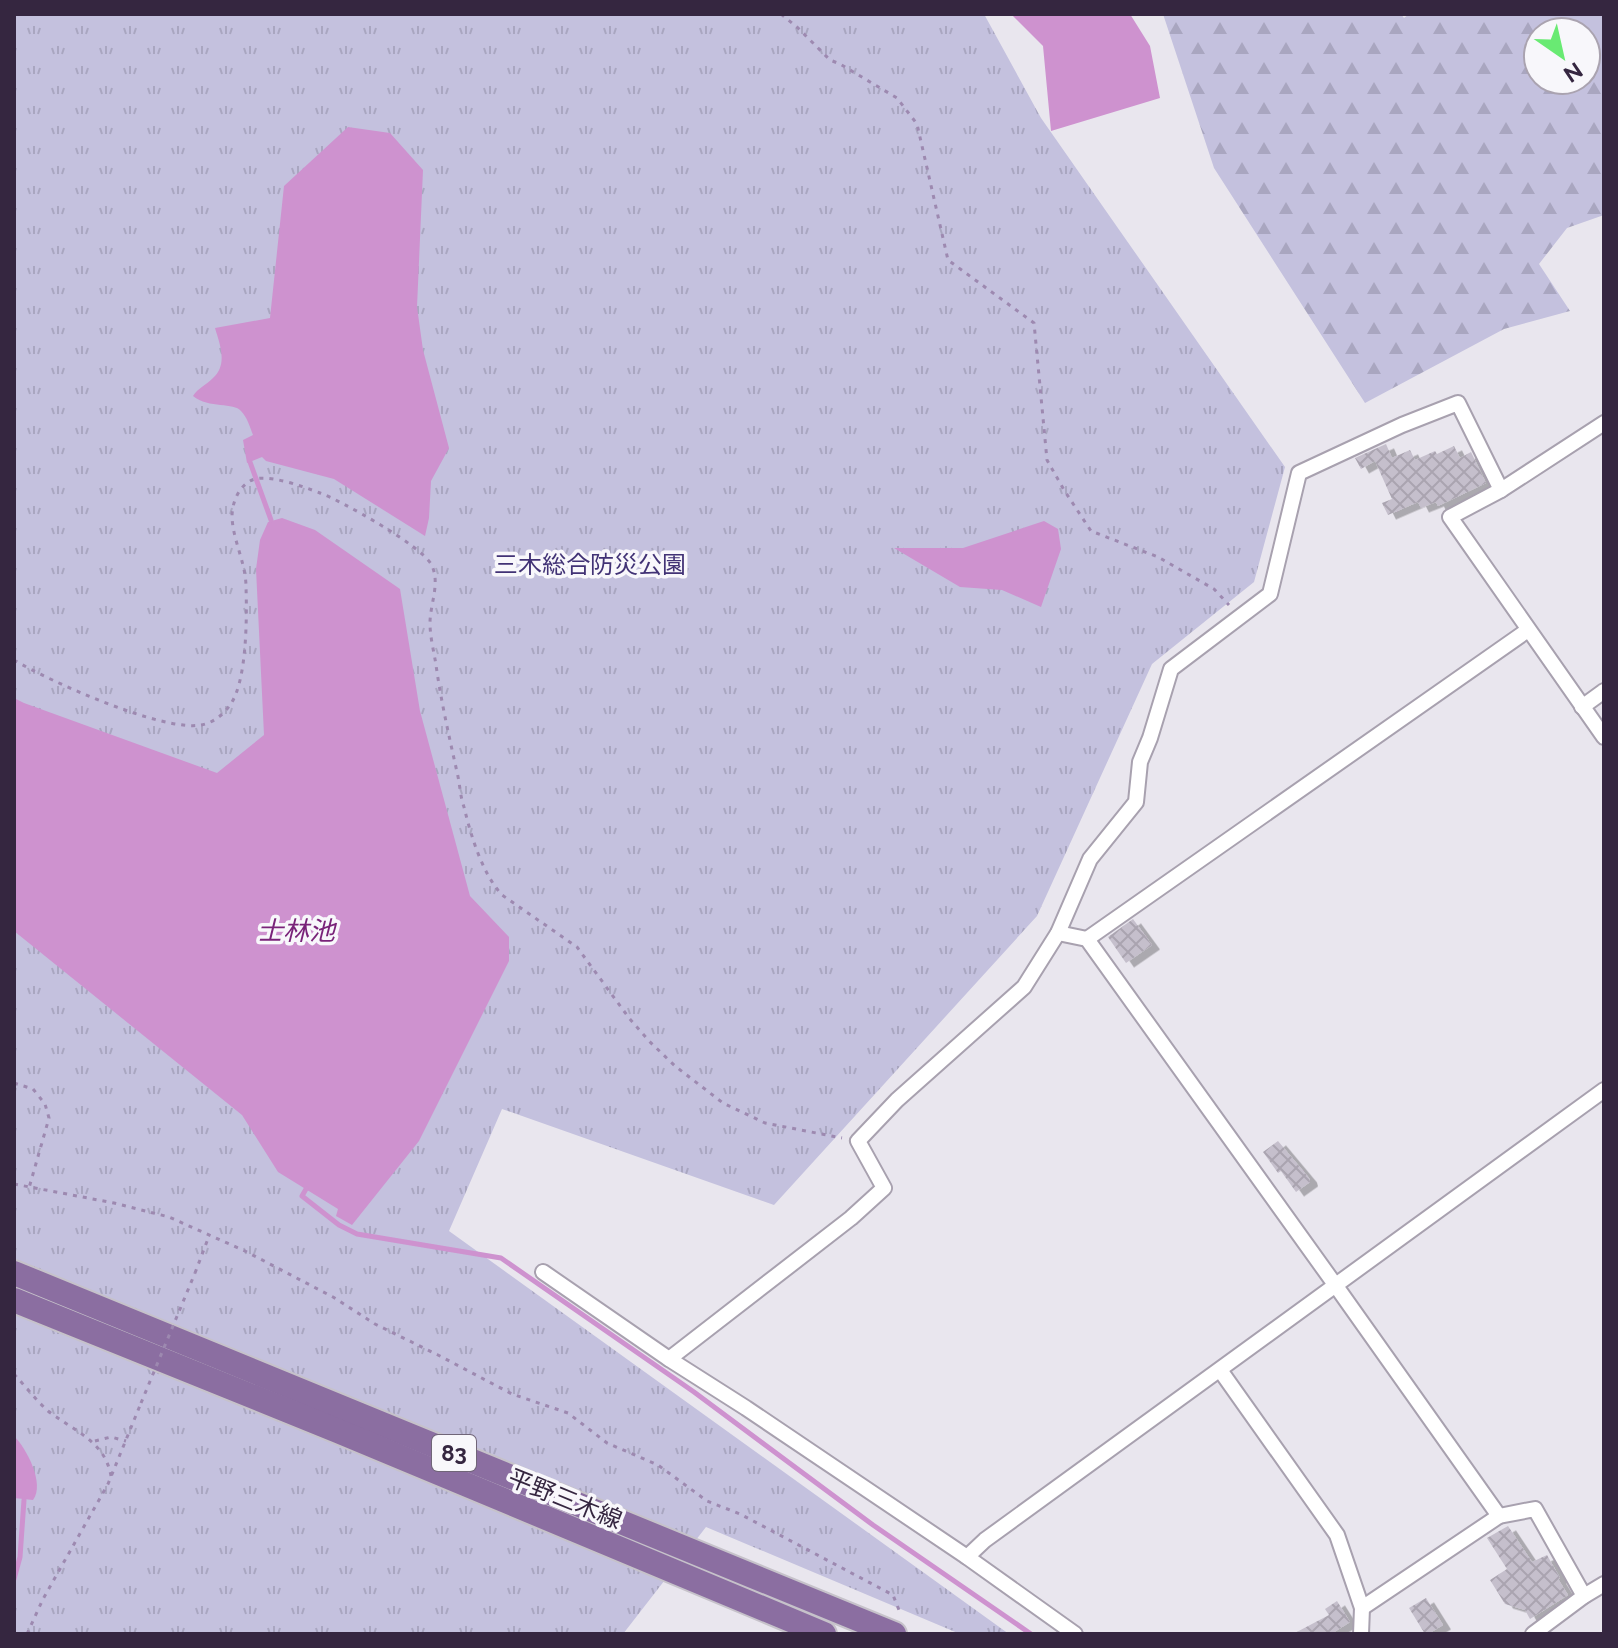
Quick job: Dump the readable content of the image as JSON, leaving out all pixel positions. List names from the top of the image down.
{
  "streets": {
    "main road": ["83", "平野三木線"]
  },
  "water": ["士林池"],
  "parks": ["三木総合防災公園"],
  "north": "bottom right"
}
